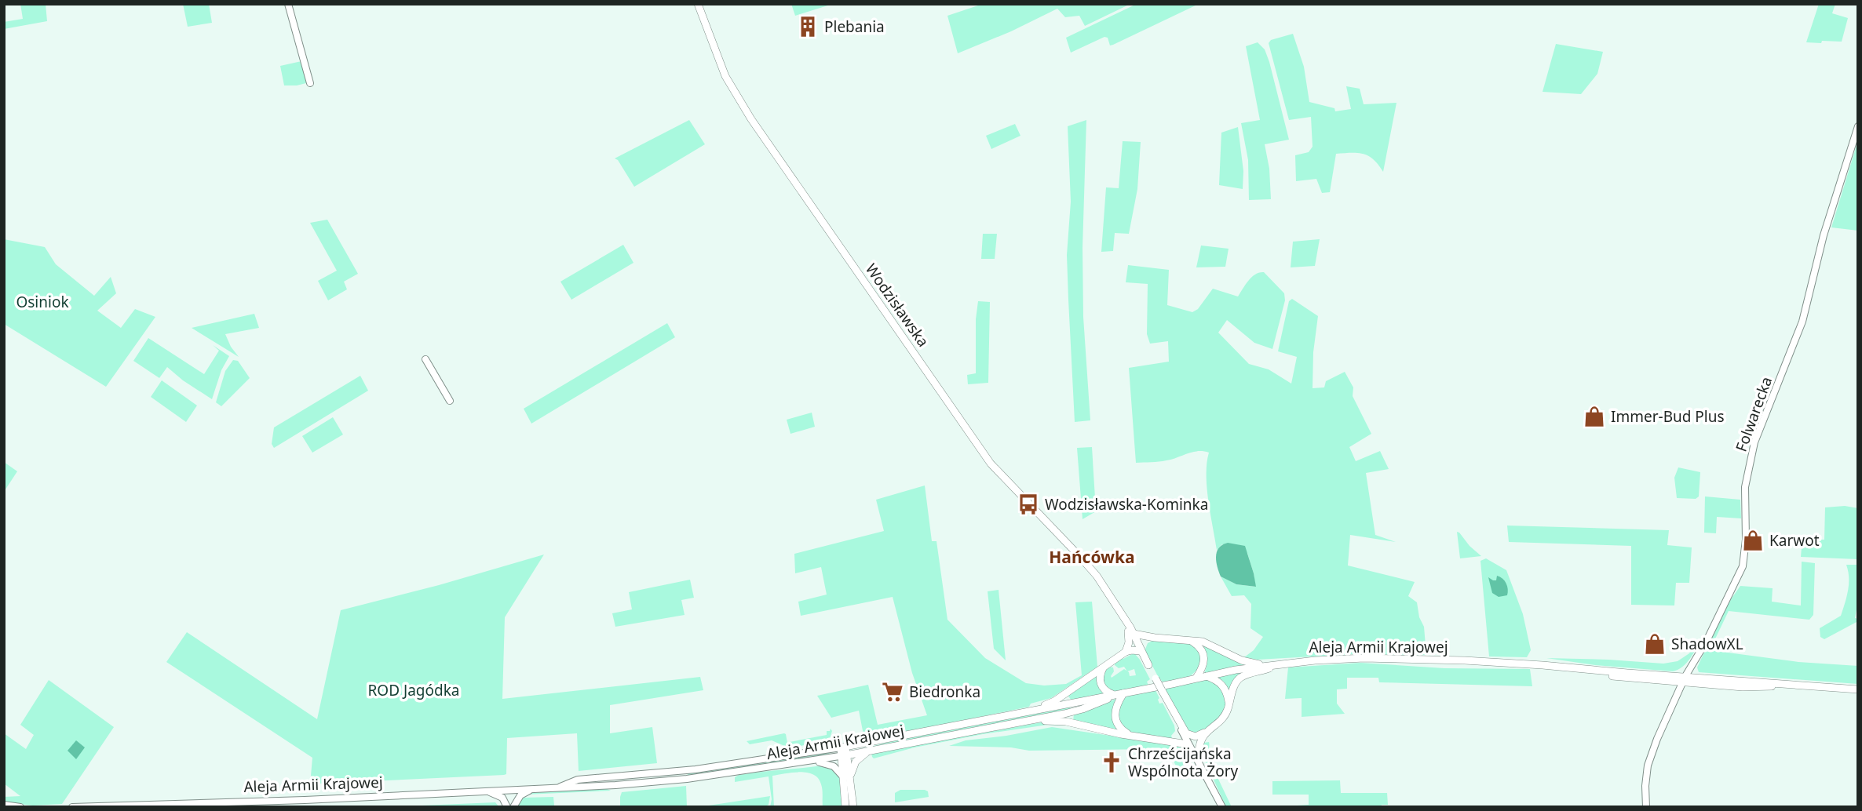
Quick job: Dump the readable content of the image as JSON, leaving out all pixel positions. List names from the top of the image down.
{
  "streets": {
    "main road": ["Wodzisławska", "Aleja Armii Krajowej"],
    "street": ["Folwarecka"]
  },
  "crossings": [
    ["Folwarecka", "Aleja Armii Krajowej"]
  ],
  "districts": ["Hańcówka"],
  "parks": ["Osiniok", "ROD Jagódka"],
  "places": {
    "building": ["Plebania"],
    "shop": ["Immer-Bud Plus", "Karwot", "ShadowXL"],
    "bus stop": ["Wodzisławska-Kominka"],
    "supermarket": ["Biedronka"],
    "church": ["Chrześcijańska Wspólnota Żory"]
  }
}
